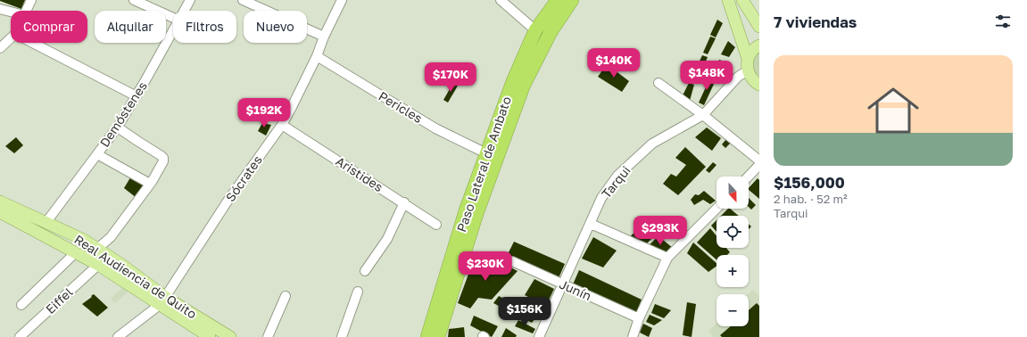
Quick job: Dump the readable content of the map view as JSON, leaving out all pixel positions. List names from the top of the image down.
{
  "streets": {
    "highway": ["Paso Lateral de Ambato"],
    "main road": ["Real Audiencia de Quito"],
    "street": [
      "Pericles",
      "Demóstenes",
      "Aristides",
      "Sócrates",
      "Tarqui",
      "Junín",
      "Eiffel"
    ]
  },
  "crossings": [
    ["Pericles", "Paso Lateral de Ambato"],
    ["Pericles", "Sócrates"],
    ["Demóstenes", "Real Audiencia de Quito"],
    ["Aristides", "Sócrates"],
    ["Sócrates", "Real Audiencia de Quito"],
    ["Tarqui", "Junín"],
    ["Real Audiencia de Quito", "Eiffel"]
  ],
  "north": "bottom",
  "page": {
    "heading": "7 viviendas",
    "chip": [
      "Comprar",
      "Alquilar",
      "Filtros",
      "Nuevo"
    ],
    "list": [
      {
        "name": "$156,000",
        "note": "2 hab. · 52 m² · Tarqui"
      }
    ],
    "price": [
      "$140K",
      "$148K",
      "$170K",
      "$192K",
      "$293K",
      "$230K",
      "$156K"
    ],
    "map_buttons": ["+", "−"]
  }
}
